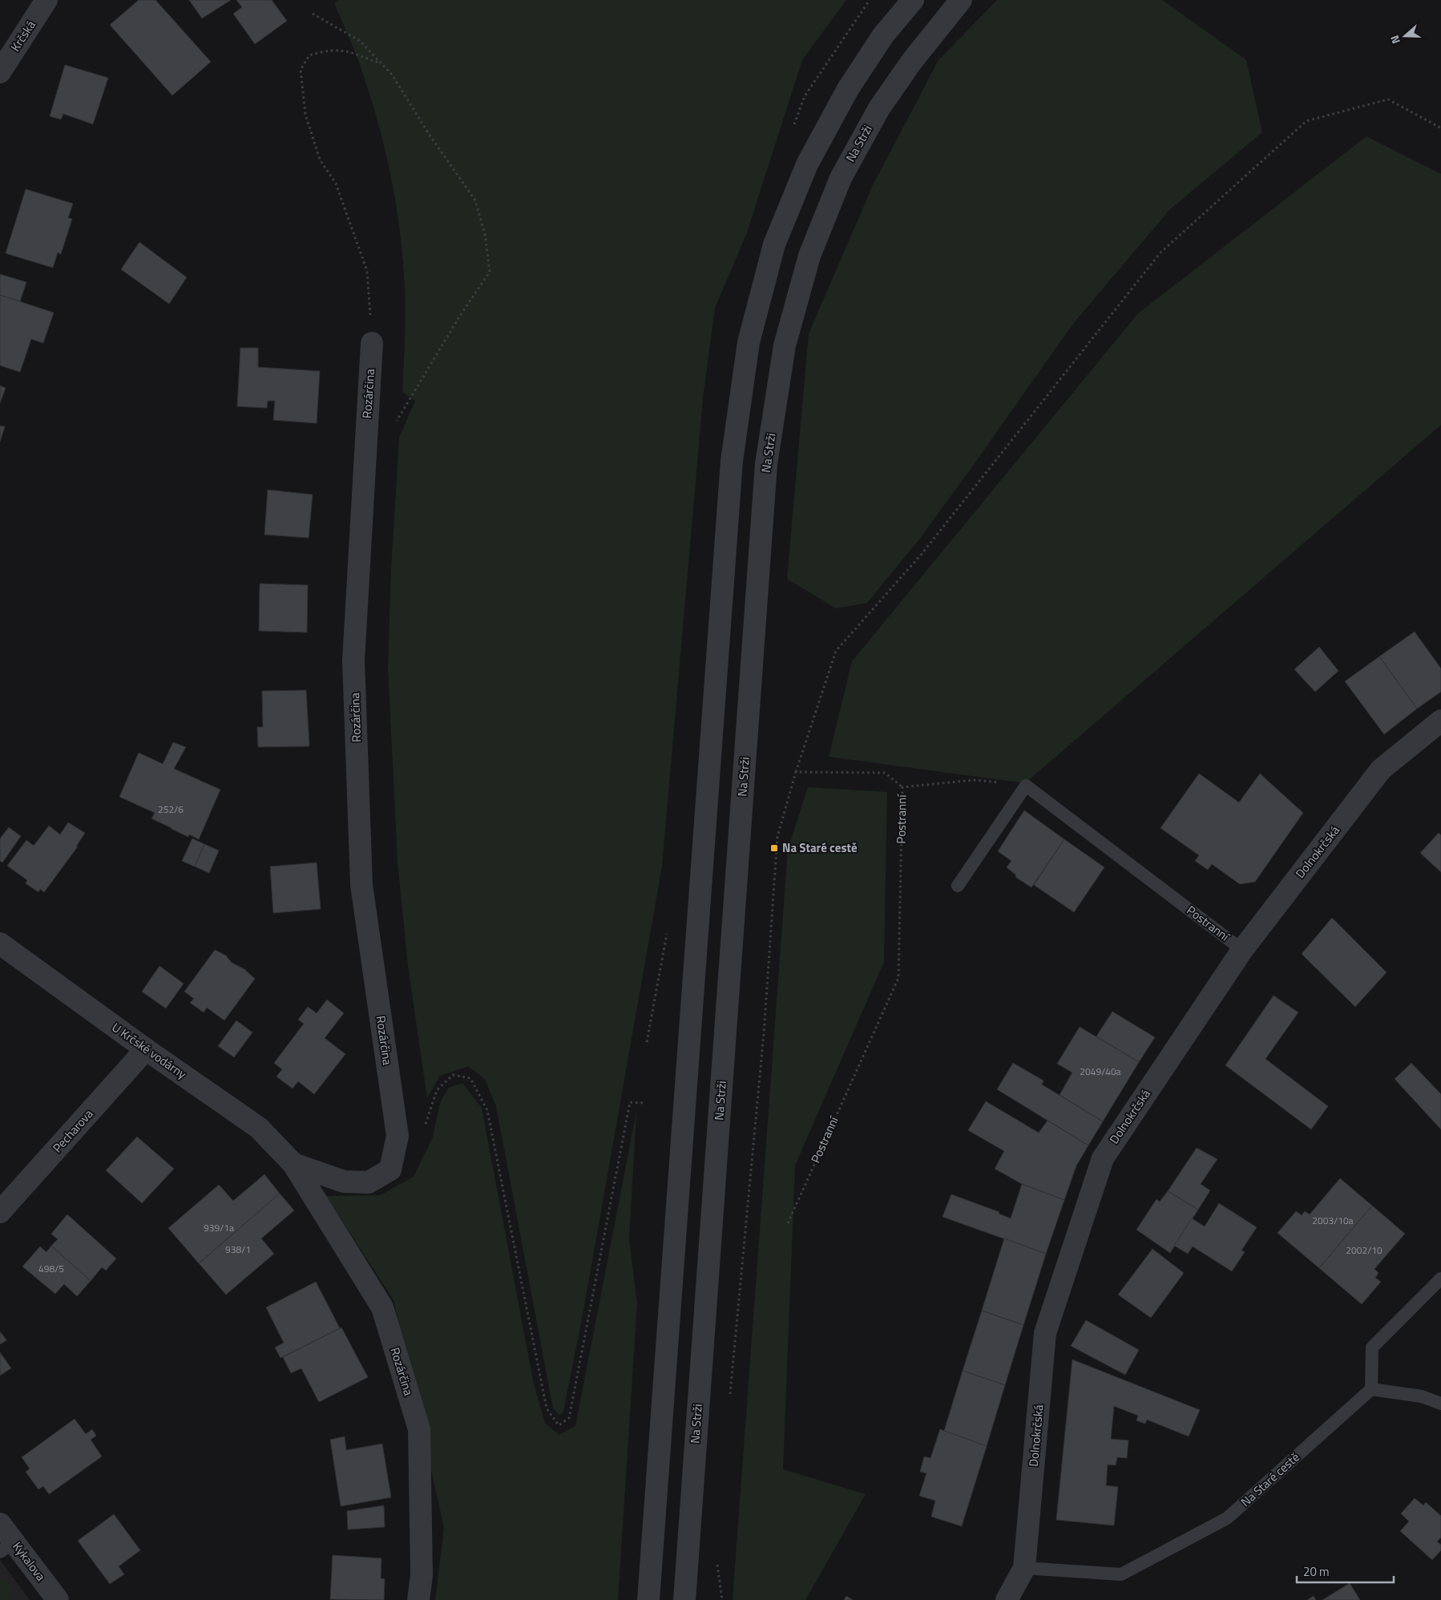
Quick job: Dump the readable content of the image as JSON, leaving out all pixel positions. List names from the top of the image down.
{
  "streets": {
    "street": [
      "Krčská",
      "Na Strži",
      "Rozárčina",
      "Dolnokrčská",
      "U Krčské vodárny",
      "Pecharova",
      "Kykalova"
    ],
    "lane": ["Postranní", "Na Staré cestě"]
  },
  "crossings": [
    ["Rozárčina", "U Krčské vodárny"],
    ["Postranní", "Dolnokrčská"],
    ["Dolnokrčská", "Na Staré cestě"],
    ["U Krčské vodárny", "Pecharova"]
  ],
  "places": {
    "transit": ["Na Staré cestě"]
  },
  "house_numbers": [
    "252/6",
    "2049/40a",
    "2003/10a",
    "939/1a",
    "938/1",
    "2002/10",
    "498/5"
  ],
  "scale_bar": "20 m",
  "north": "left"
}
